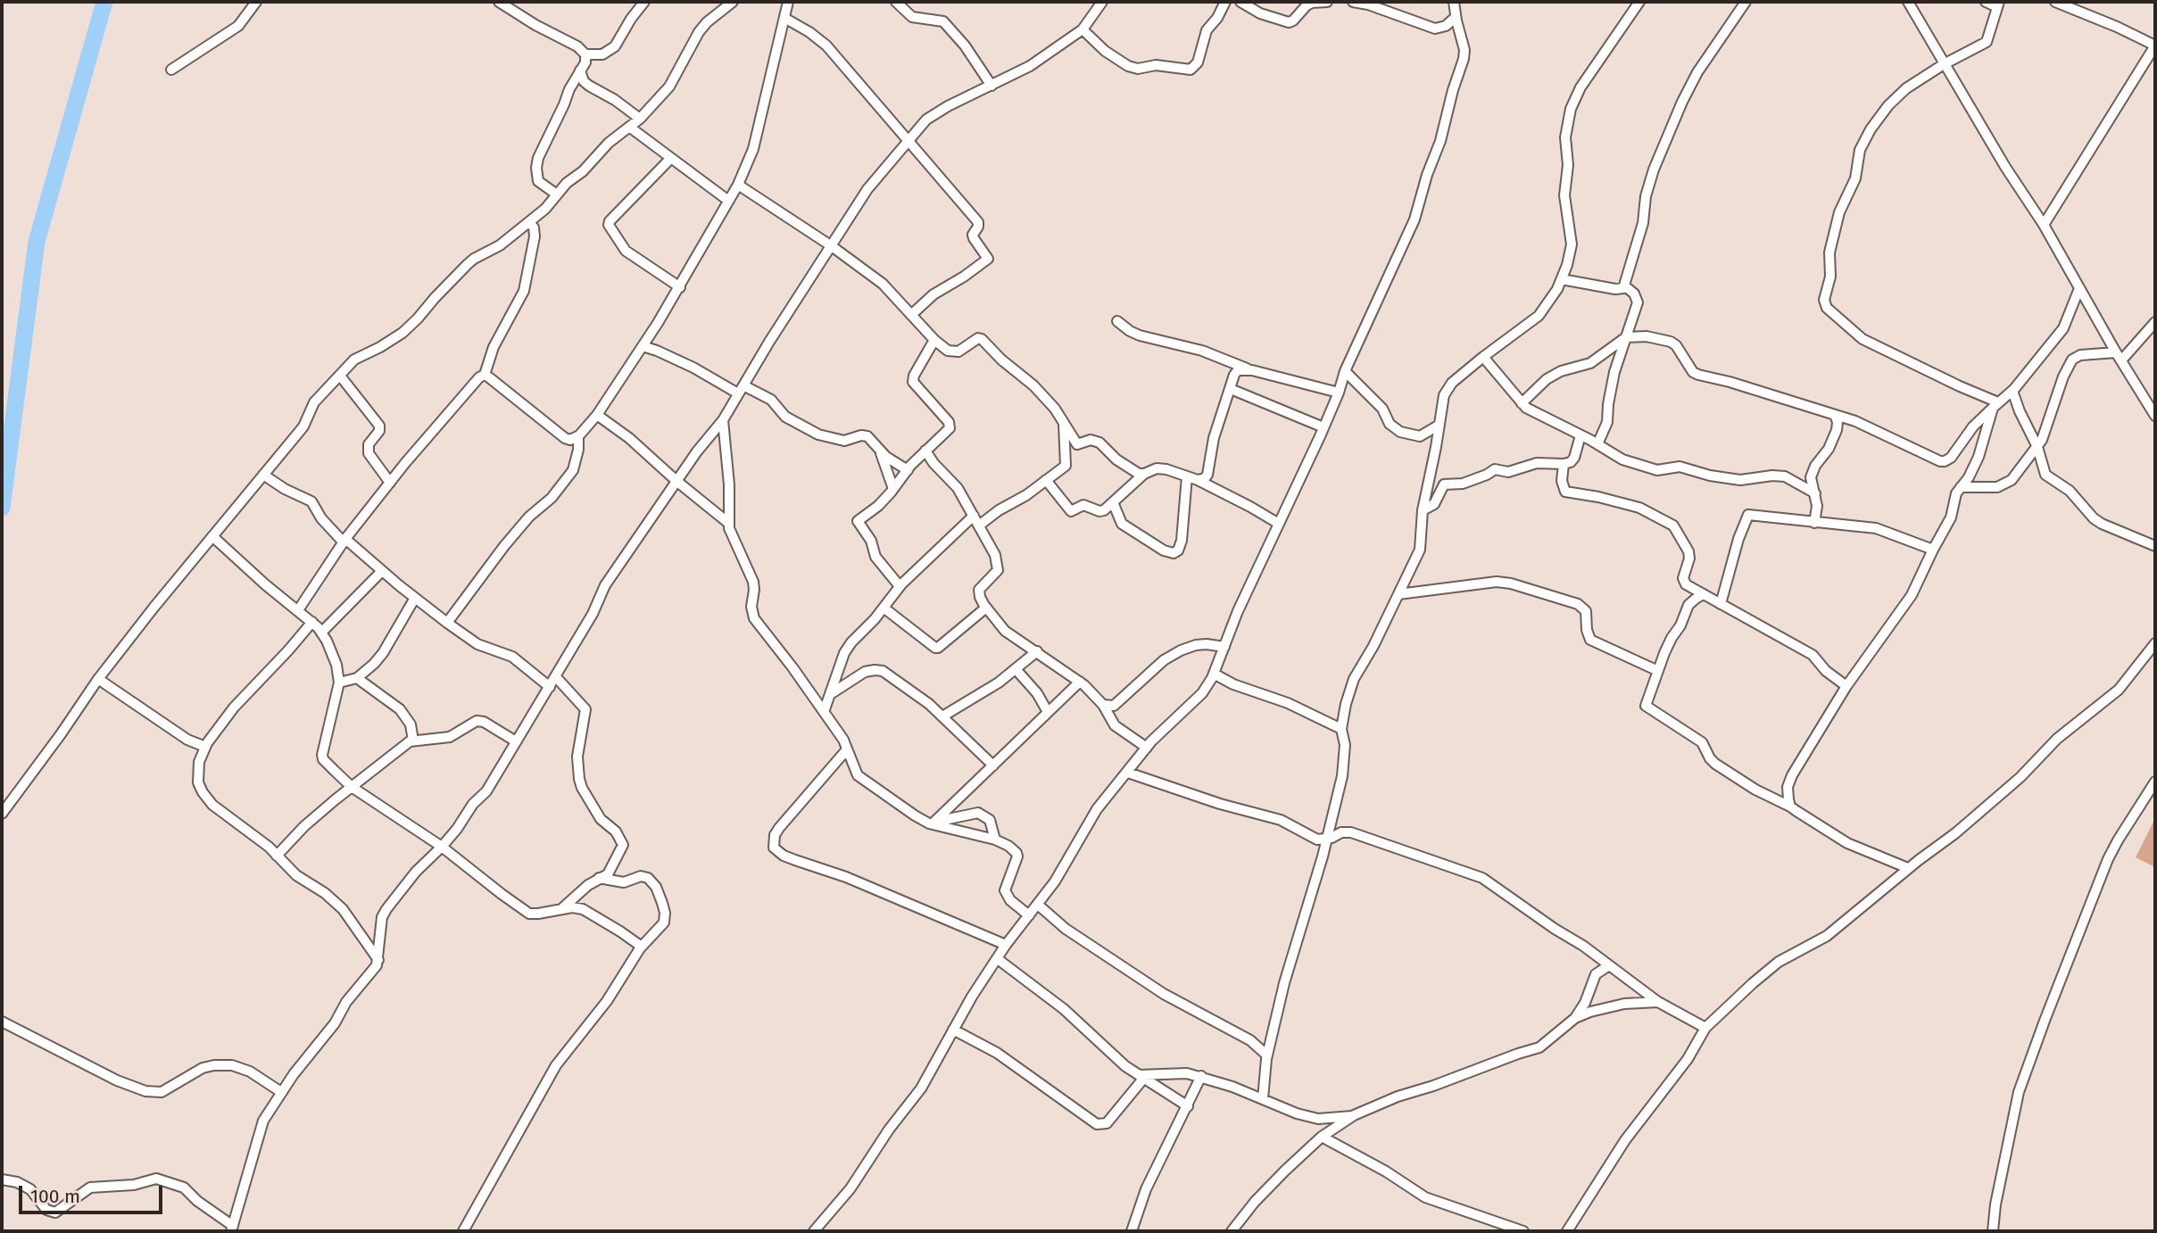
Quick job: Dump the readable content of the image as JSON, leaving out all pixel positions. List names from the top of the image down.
{
  "scale_bar": "100 m"
}
